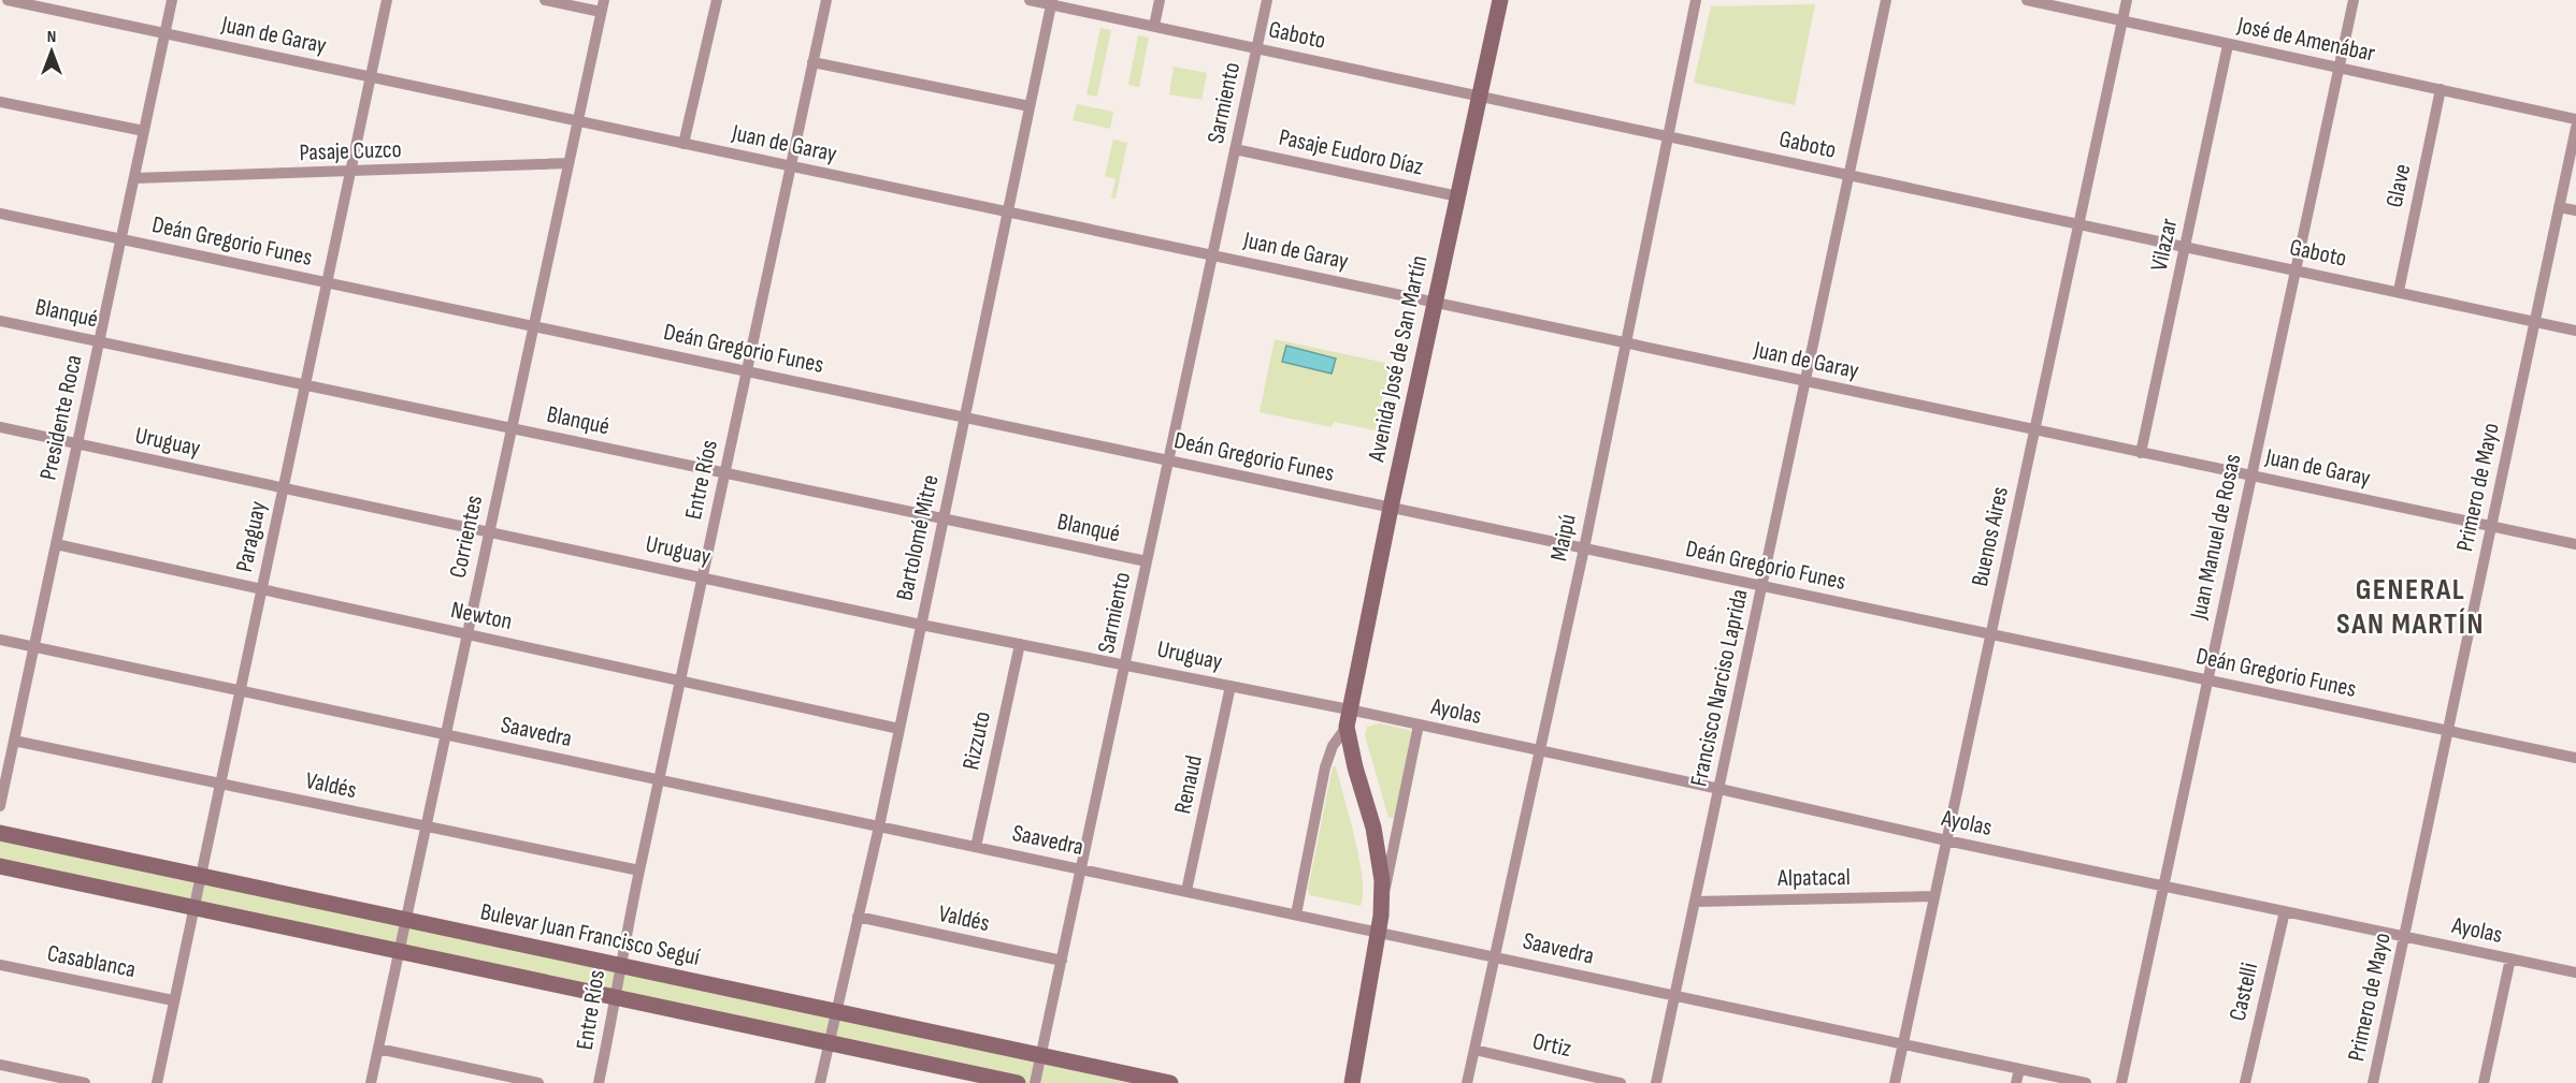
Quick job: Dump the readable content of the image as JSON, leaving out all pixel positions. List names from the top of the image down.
{
  "streets": {
    "main road": ["Avenida José de San Martín", "Bulevar Juan Francisco Seguí"],
    "street": [
      "Juan de Garay",
      "Gaboto",
      "José de Amenábar",
      "Sarmiento",
      "Pasaje Cuzco",
      "Pasaje Eudoro Díaz",
      "Glave",
      "Deán Gregorio Funes",
      "Vilazar",
      "Blanqué",
      "Presidente Roca",
      "Uruguay",
      "Entre Ríos",
      "Primero de Mayo",
      "Paraguay",
      "Corrientes",
      "Buenos Aires",
      "Juan Manuel de Rosas",
      "Bartolomé Mitre",
      "Maipú",
      "Newton",
      "Francisco Narciso Laprida",
      "Ayolas",
      "Saavedra",
      "Rizzuto",
      "Renaud",
      "Valdés",
      "Alpatacal",
      "Casablanca",
      "Castelli",
      "Ortiz"
    ]
  },
  "crossings": [
    ["Juan de Garay", "Sarmiento"],
    ["Juan de Garay", "Vilazar"],
    ["Juan de Garay", "Avenida José de San Martín"],
    ["Juan de Garay", "Presidente Roca"],
    ["Juan de Garay", "Entre Ríos"],
    ["Juan de Garay", "Primero de Mayo"],
    ["Juan de Garay", "Paraguay"],
    ["Juan de Garay", "Corrientes"],
    ["Juan de Garay", "Buenos Aires"],
    ["Juan de Garay", "Juan Manuel de Rosas"],
    ["Juan de Garay", "Bartolomé Mitre"],
    ["Juan de Garay", "Maipú"],
    ["Juan de Garay", "Francisco Narciso Laprida"],
    ["Gaboto", "Sarmiento"],
    ["Gaboto", "Glave"],
    ["Gaboto", "Vilazar"],
    ["Gaboto", "Avenida José de San Martín"],
    ["Gaboto", "Primero de Mayo"],
    ["Gaboto", "Buenos Aires"],
    ["Gaboto", "Juan Manuel de Rosas"],
    ["Gaboto", "Bartolomé Mitre"],
    ["Gaboto", "Maipú"],
    ["Gaboto", "Francisco Narciso Laprida"],
    ["José de Amenábar", "Glave"],
    ["José de Amenábar", "Vilazar"],
    ["José de Amenábar", "Buenos Aires"],
    ["José de Amenábar", "Juan Manuel de Rosas"],
    ["Sarmiento", "Pasaje Eudoro Díaz"],
    ["Sarmiento", "Deán Gregorio Funes"],
    ["Sarmiento", "Blanqué"],
    ["Sarmiento", "Uruguay"],
    ["Sarmiento", "Saavedra"],
    ["Sarmiento", "Valdés"],
    ["Sarmiento", "Bulevar Juan Francisco Seguí"],
    ["Pasaje Cuzco", "Presidente Roca"],
    ["Pasaje Cuzco", "Paraguay"],
    ["Pasaje Cuzco", "Corrientes"],
    ["Pasaje Eudoro Díaz", "Avenida José de San Martín"],
    ["Deán Gregorio Funes", "Avenida José de San Martín"],
    ["Deán Gregorio Funes", "Presidente Roca"],
    ["Deán Gregorio Funes", "Entre Ríos"],
    ["Deán Gregorio Funes", "Primero de Mayo"],
    ["Deán Gregorio Funes", "Paraguay"],
    ["Deán Gregorio Funes", "Corrientes"],
    ["Deán Gregorio Funes", "Buenos Aires"],
    ["Deán Gregorio Funes", "Juan Manuel de Rosas"],
    ["Deán Gregorio Funes", "Bartolomé Mitre"],
    ["Deán Gregorio Funes", "Maipú"],
    ["Deán Gregorio Funes", "Francisco Narciso Laprida"],
    ["Blanqué", "Presidente Roca"],
    ["Blanqué", "Entre Ríos"],
    ["Blanqué", "Paraguay"],
    ["Blanqué", "Corrientes"],
    ["Blanqué", "Bartolomé Mitre"],
    ["Avenida José de San Martín", "Uruguay"],
    ["Avenida José de San Martín", "Ayolas"],
    ["Avenida José de San Martín", "Saavedra"],
    ["Presidente Roca", "Uruguay"],
    ["Presidente Roca", "Newton"],
    ["Presidente Roca", "Saavedra"],
    ["Presidente Roca", "Valdés"],
    ["Uruguay", "Entre Ríos"],
    ["Uruguay", "Paraguay"],
    ["Uruguay", "Corrientes"],
    ["Uruguay", "Bartolomé Mitre"],
    ["Uruguay", "Ayolas"],
    ["Uruguay", "Rizzuto"],
    ["Uruguay", "Renaud"],
    ["Entre Ríos", "Newton"],
    ["Entre Ríos", "Saavedra"],
    ["Entre Ríos", "Valdés"],
    ["Entre Ríos", "Bulevar Juan Francisco Seguí"],
    ["Primero de Mayo", "Ayolas"],
    ["Paraguay", "Newton"],
    ["Paraguay", "Saavedra"],
    ["Paraguay", "Valdés"],
    ["Paraguay", "Bulevar Juan Francisco Seguí"],
    ["Paraguay", "Casablanca"],
    ["Corrientes", "Newton"],
    ["Corrientes", "Saavedra"],
    ["Corrientes", "Valdés"],
    ["Corrientes", "Bulevar Juan Francisco Seguí"],
    ["Buenos Aires", "Ayolas"],
    ["Buenos Aires", "Saavedra"],
    ["Buenos Aires", "Alpatacal"],
    ["Juan Manuel de Rosas", "Ayolas"],
    ["Bartolomé Mitre", "Newton"],
    ["Bartolomé Mitre", "Saavedra"],
    ["Bartolomé Mitre", "Valdés"],
    ["Bartolomé Mitre", "Bulevar Juan Francisco Seguí"],
    ["Maipú", "Ayolas"],
    ["Maipú", "Saavedra"],
    ["Maipú", "Ortiz"],
    ["Francisco Narciso Laprida", "Ayolas"],
    ["Francisco Narciso Laprida", "Saavedra"],
    ["Francisco Narciso Laprida", "Alpatacal"],
    ["Ayolas", "Castelli"],
    ["Saavedra", "Rizzuto"],
    ["Saavedra", "Renaud"]
  ],
  "districts": ["GENERAL SAN MARTÍN"],
  "north": "top"
}
